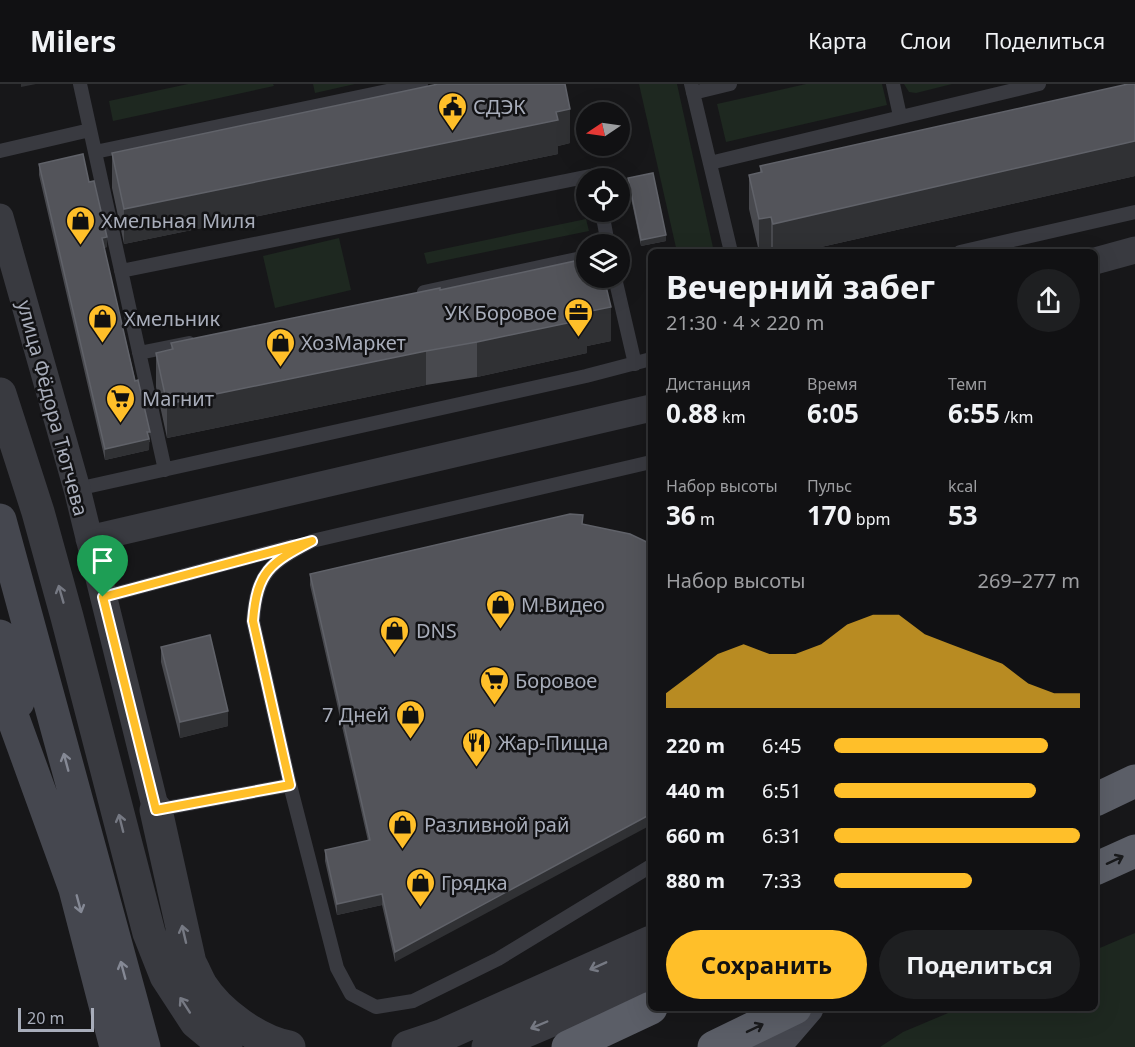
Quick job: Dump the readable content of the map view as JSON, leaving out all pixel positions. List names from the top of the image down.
{
  "streets": {
    "street": ["улица Фёдора Тютчева"]
  },
  "places": {
    "public building": ["СДЭК"],
    "shop": [
      "Хмельная Миля",
      "Хмельник",
      "ХозМаркет",
      "М.Видео",
      "DNS",
      "7 Дней",
      "Разливной рай",
      "Грядка"
    ],
    "office": ["УК Боровое"],
    "supermarket": ["Магнит", "Боровое"],
    "restaurant": ["Жар-Пицца"]
  },
  "scale_bar": "20 m",
  "north": "left",
  "page": {
    "header": "Milers",
    "nav": ["Карта", "Слои", "Поделиться"],
    "heading": ["Вечерний забег", "21:30 · 4 × 220 m"],
    "stats": [
      ["Дистанция", "0.88 km"],
      ["Время", "6:05"],
      ["Темп", "6:55 /km"],
      ["Набор высоты", "36 m"],
      ["Пульс", "170 bpm"],
      ["kcal", "53"]
    ],
    "chart": ["Набор высоты", "269–277 m"],
    "list": [
      {
        "name": "220 m",
        "note": "6:45"
      },
      {
        "name": "440 m",
        "note": "6:51"
      },
      {
        "name": "660 m",
        "note": "6:31"
      },
      {
        "name": "880 m",
        "note": "7:33"
      }
    ],
    "buttons": ["Сохранить", "Поделиться"],
    "scale": "20 m"
  }
}
